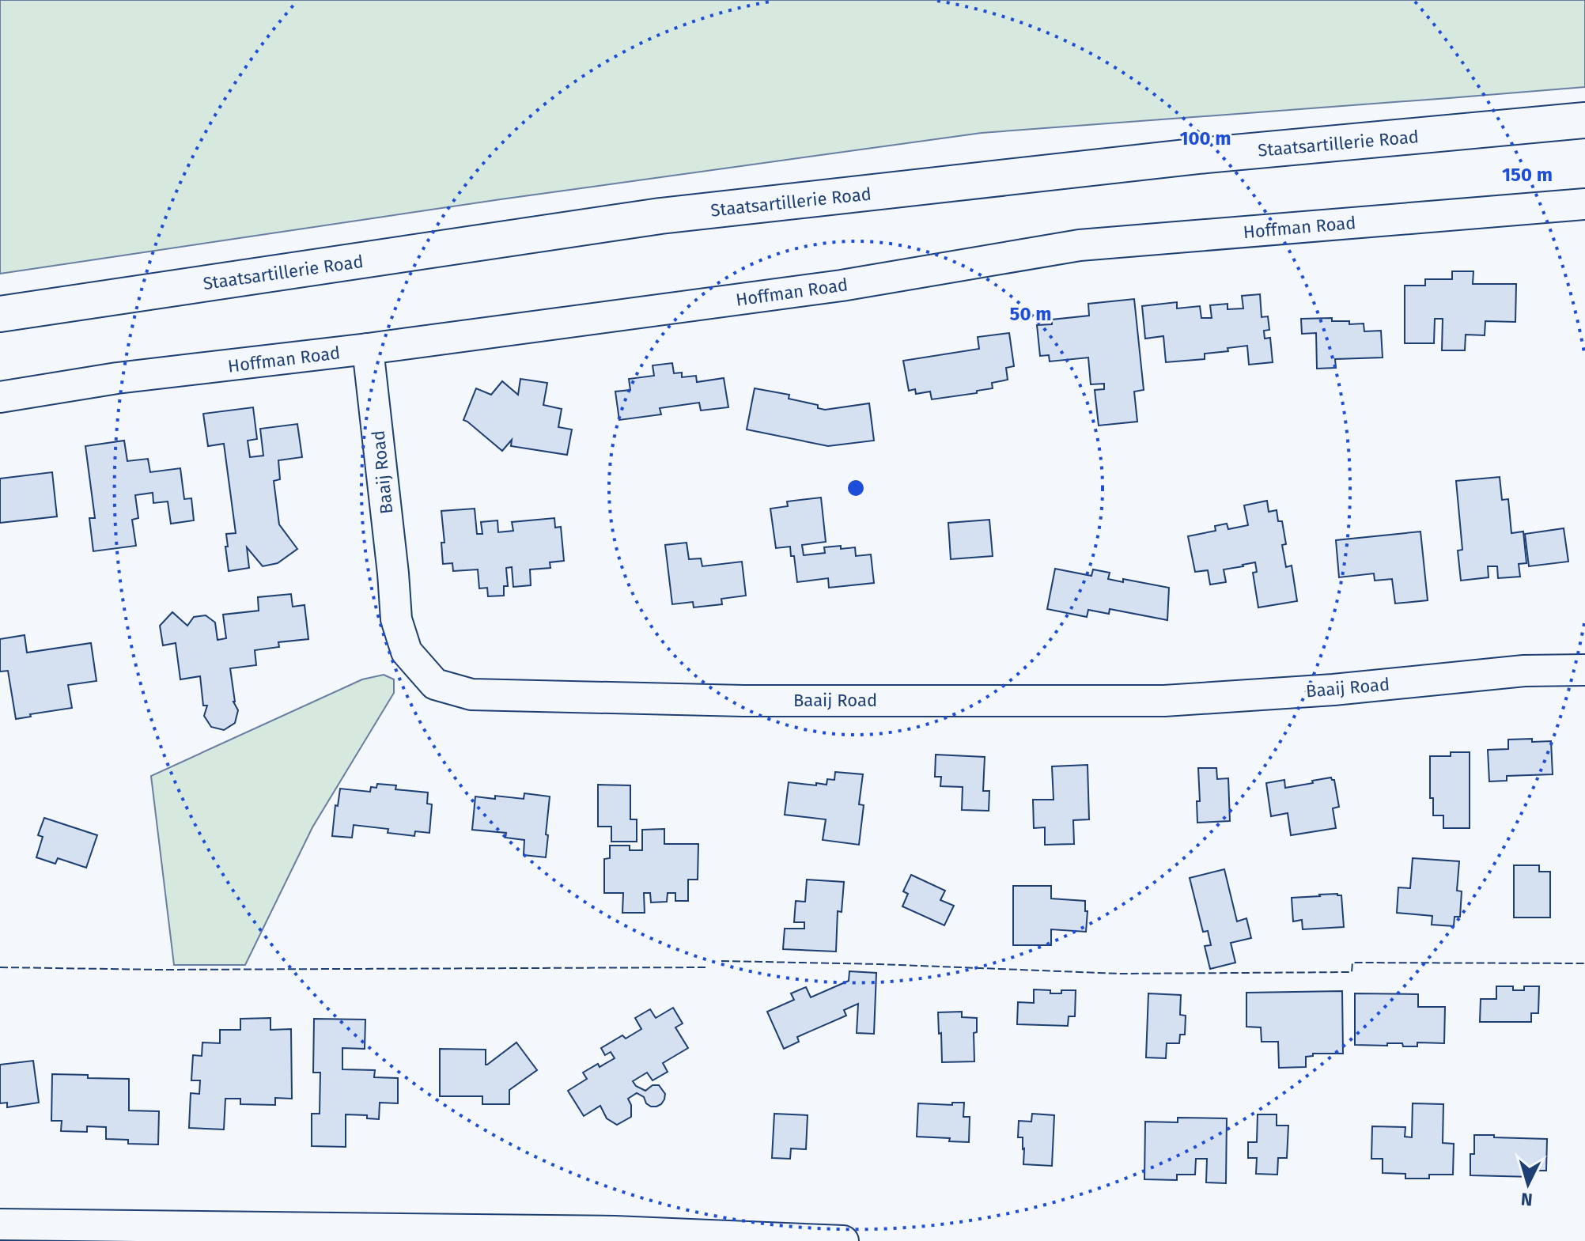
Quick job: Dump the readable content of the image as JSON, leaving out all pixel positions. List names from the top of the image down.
{
  "streets": {
    "street": ["Staatsartillerie Road", "Hoffman Road", "Baaij Road"]
  },
  "crossings": [
    ["Hoffman Road", "Baaij Road"]
  ],
  "north": "bottom",
  "rings": ["100 m", "150 m", "50 m"]
}
